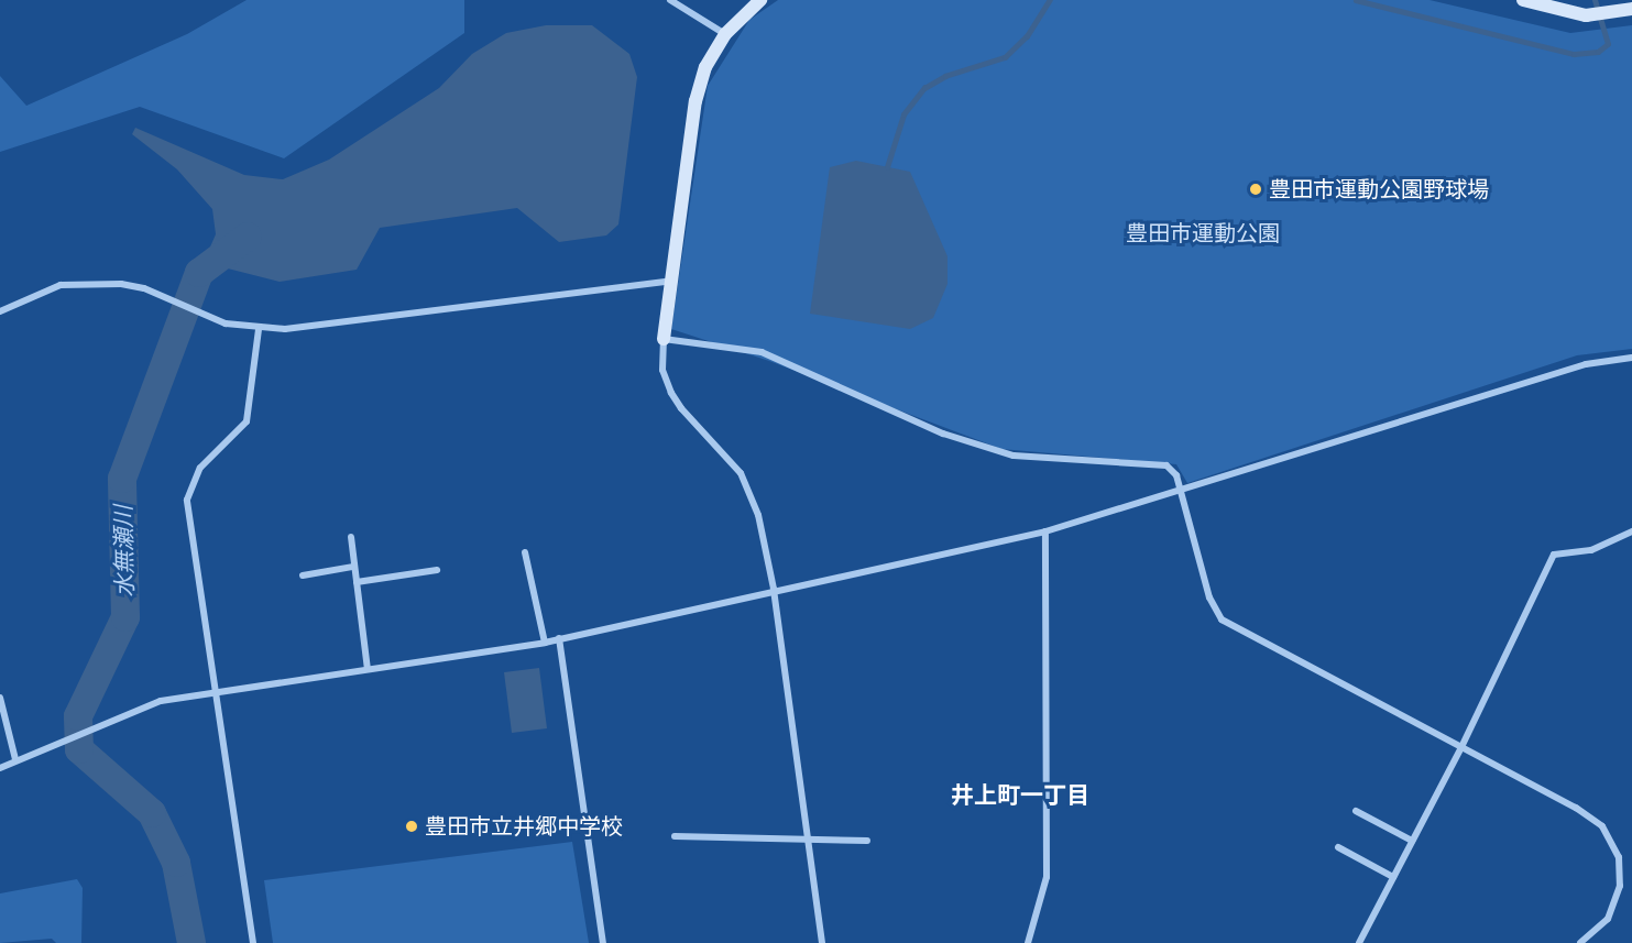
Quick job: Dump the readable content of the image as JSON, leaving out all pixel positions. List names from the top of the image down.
{
  "districts": ["井上町一丁目"],
  "water": ["水無瀬川"],
  "parks": ["豊田市運動公園"],
  "places": ["豊田市運動公園野球場", "豊田市立井郷中学校"]
}
